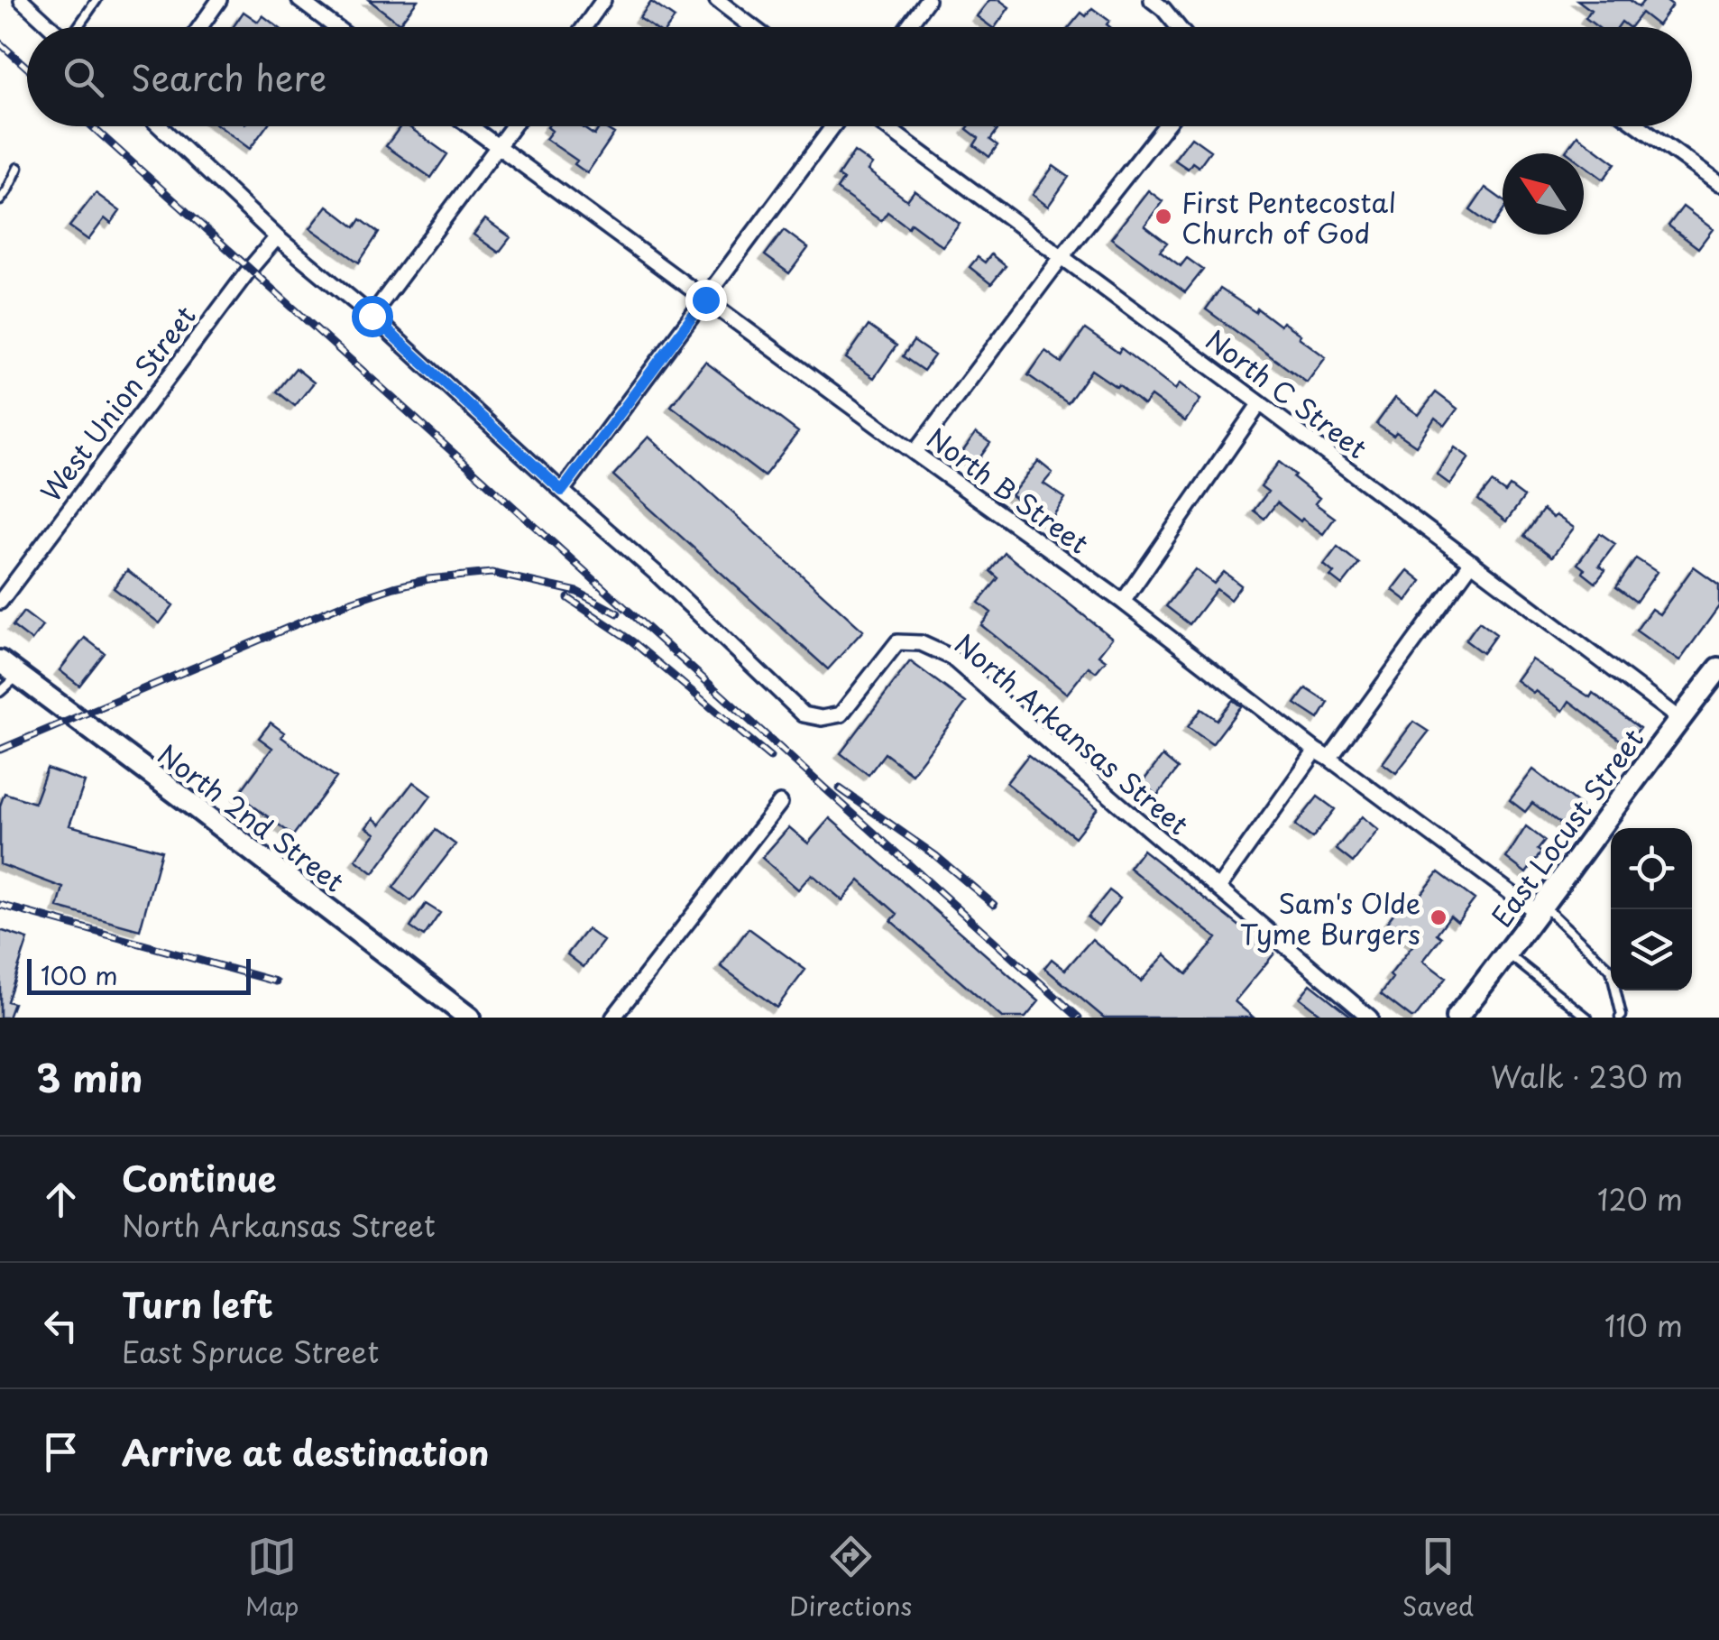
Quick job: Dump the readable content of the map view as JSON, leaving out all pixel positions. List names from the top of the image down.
{
  "streets": {
    "main road": ["North 2nd Street", "East Locust Street"],
    "street": [
      "North C Street",
      "West Union Street",
      "North B Street",
      "North Arkansas Street"
    ]
  },
  "crossings": [
    ["North C Street", "East Locust Street"],
    ["West Union Street", "North Arkansas Street"],
    ["North B Street", "East Locust Street"]
  ],
  "places": ["First Pentecostal Church of God", "Sam's Olde Tyme Burgers"],
  "scale_bar": "100 m",
  "north": "top left",
  "page": {
    "search": "Search here",
    "scale": "100 m",
    "heading": ["3 min", "Walk · 230 m"],
    "list": [
      ["Continue", "North Arkansas Street", "120 m"],
      ["Turn left", "East Spruce Street", "110 m"],
      "Arrive at destination"
    ],
    "nav": ["Map", "Directions", "Saved"]
  }
}
